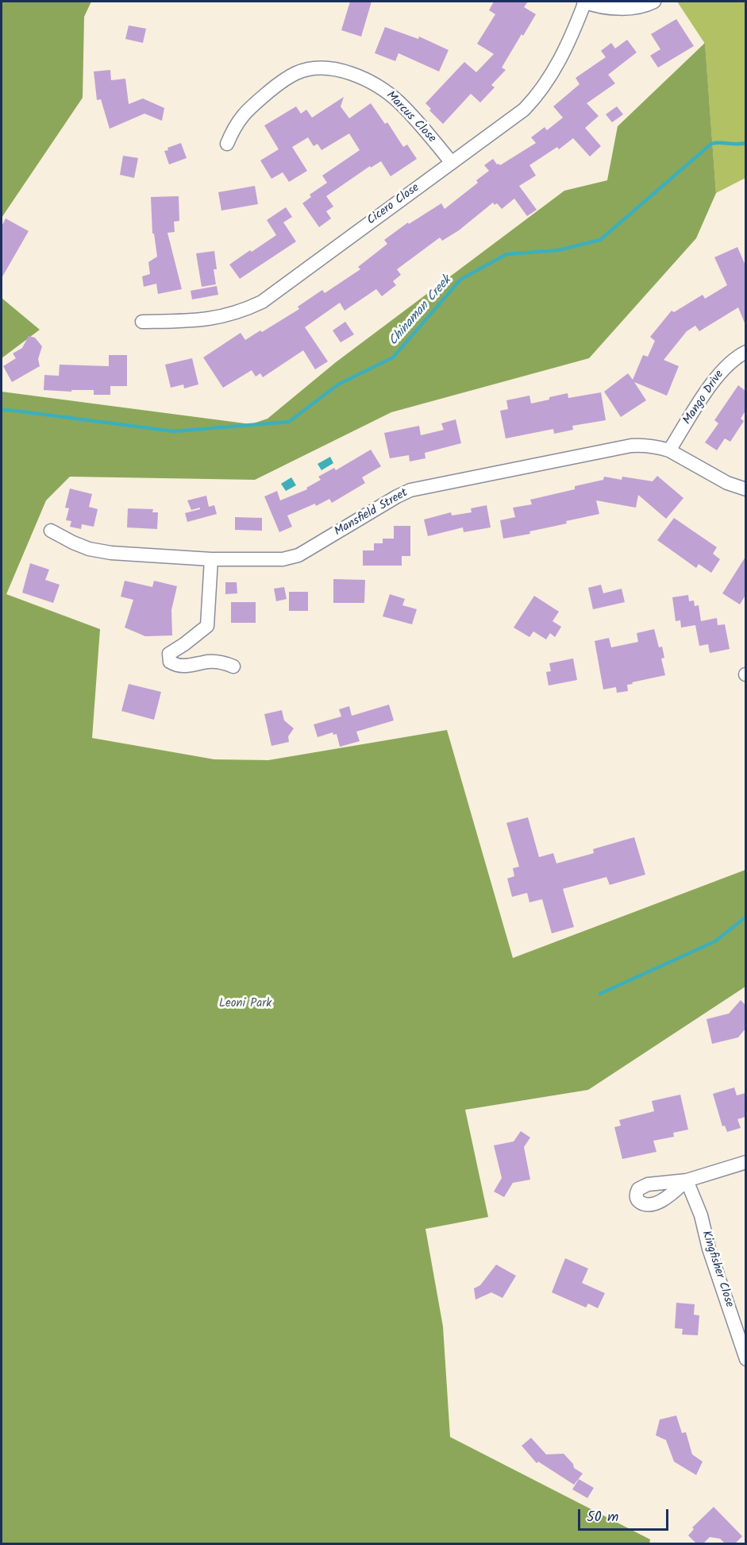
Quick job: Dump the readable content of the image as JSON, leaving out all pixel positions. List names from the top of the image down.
{
  "streets": {
    "street": [
      "Marcus Close",
      "Cicero Close",
      "Mango Drive",
      "Mansfield Street",
      "Kingfisher Close"
    ]
  },
  "crossings": [
    ["Marcus Close", "Cicero Close"],
    ["Mango Drive", "Mansfield Street"]
  ],
  "water": ["Chinaman Creek"],
  "parks": ["Leoni Park"],
  "scale_bar": "50 m"
}
